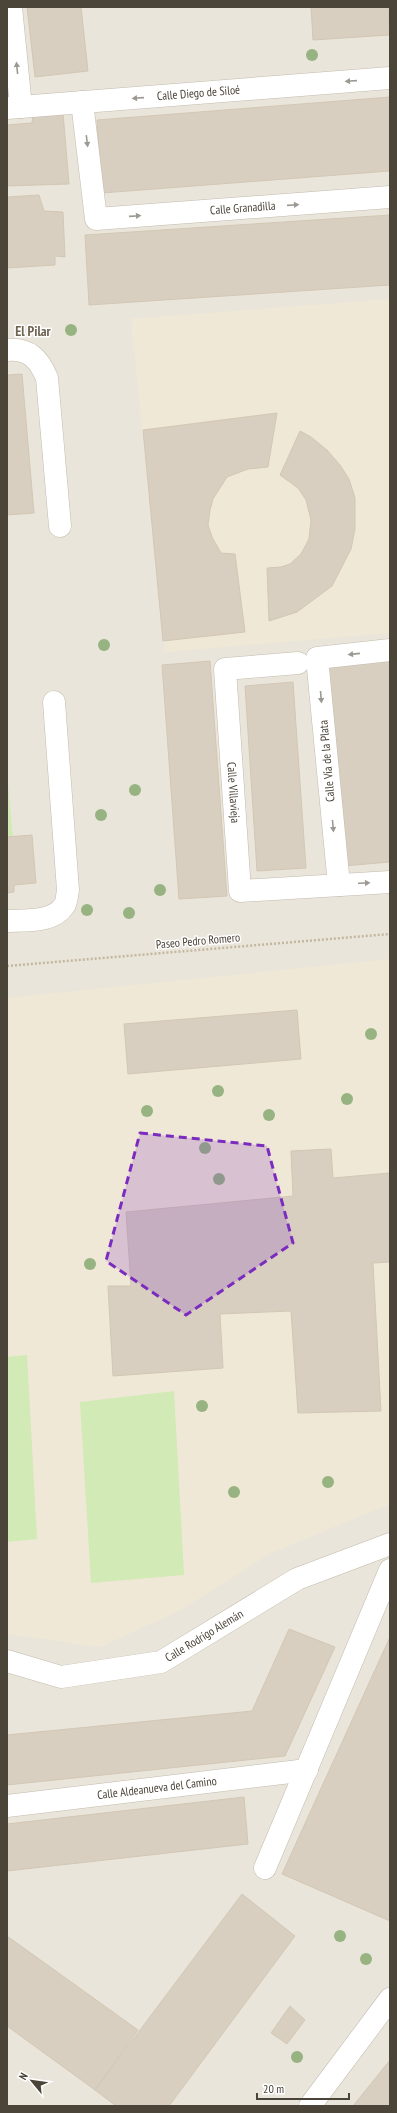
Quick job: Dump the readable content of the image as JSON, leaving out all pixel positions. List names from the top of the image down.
{
  "streets": {
    "street": [
      "Calle Diego de Siloé",
      "Calle Granadilla",
      "Calle Vía de la Plata",
      "Calle Villavieja",
      "Calle Rodrigo Alemán",
      "Calle Aldeanueva del Camino"
    ],
    "path": ["Paseo Pedro Romero"]
  },
  "crossings": [
    ["Calle Diego de Siloé", "Calle Granadilla"],
    ["Calle Vía de la Plata", "Calle Villavieja"]
  ],
  "one_way": ["Calle Diego de Siloé"],
  "districts": ["El Pilar"],
  "scale_bar": "20 m",
  "north": "top left"
}
